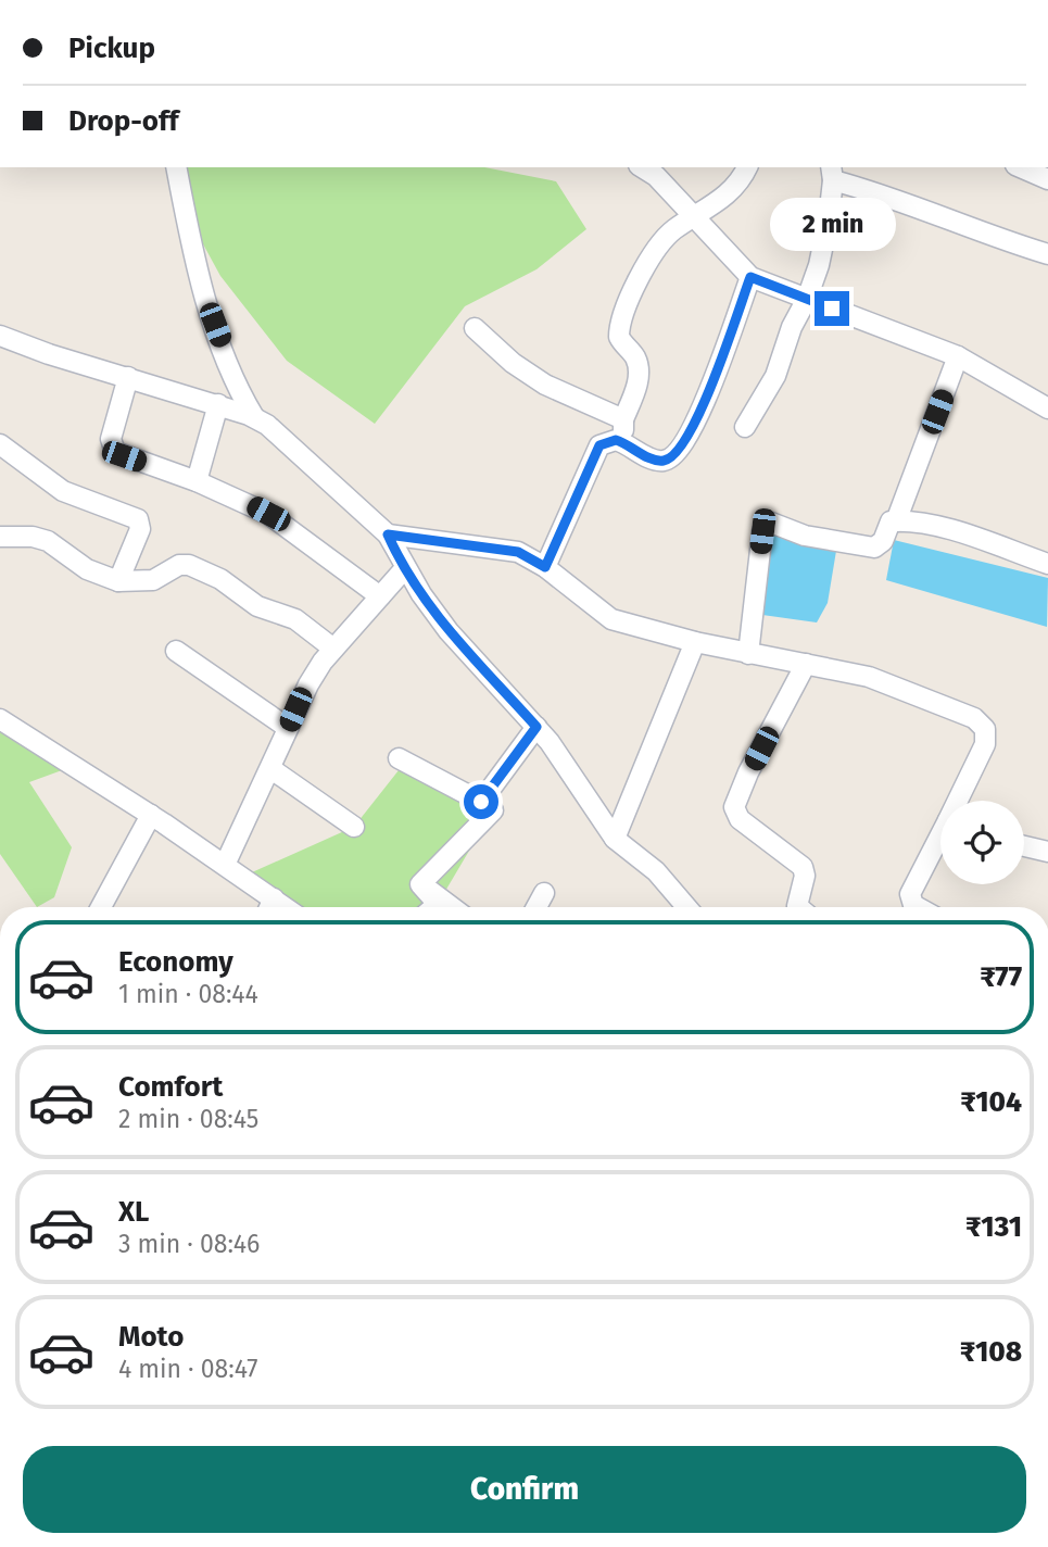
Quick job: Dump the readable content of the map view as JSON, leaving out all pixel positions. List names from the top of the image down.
{
  "page": {
    "banner": ["Pickup", "Drop-off"],
    "bubble": "2 min",
    "list": [
      {
        "name": "Economy",
        "note": "1 min · 08:44",
        "value": "₹77"
      },
      {
        "name": "Comfort",
        "note": "2 min · 08:45",
        "value": "₹104"
      },
      {
        "name": "XL",
        "note": "3 min · 08:46",
        "value": "₹131"
      },
      {
        "name": "Moto",
        "note": "4 min · 08:47",
        "value": "₹108"
      }
    ],
    "buttons": "Confirm"
  }
}
